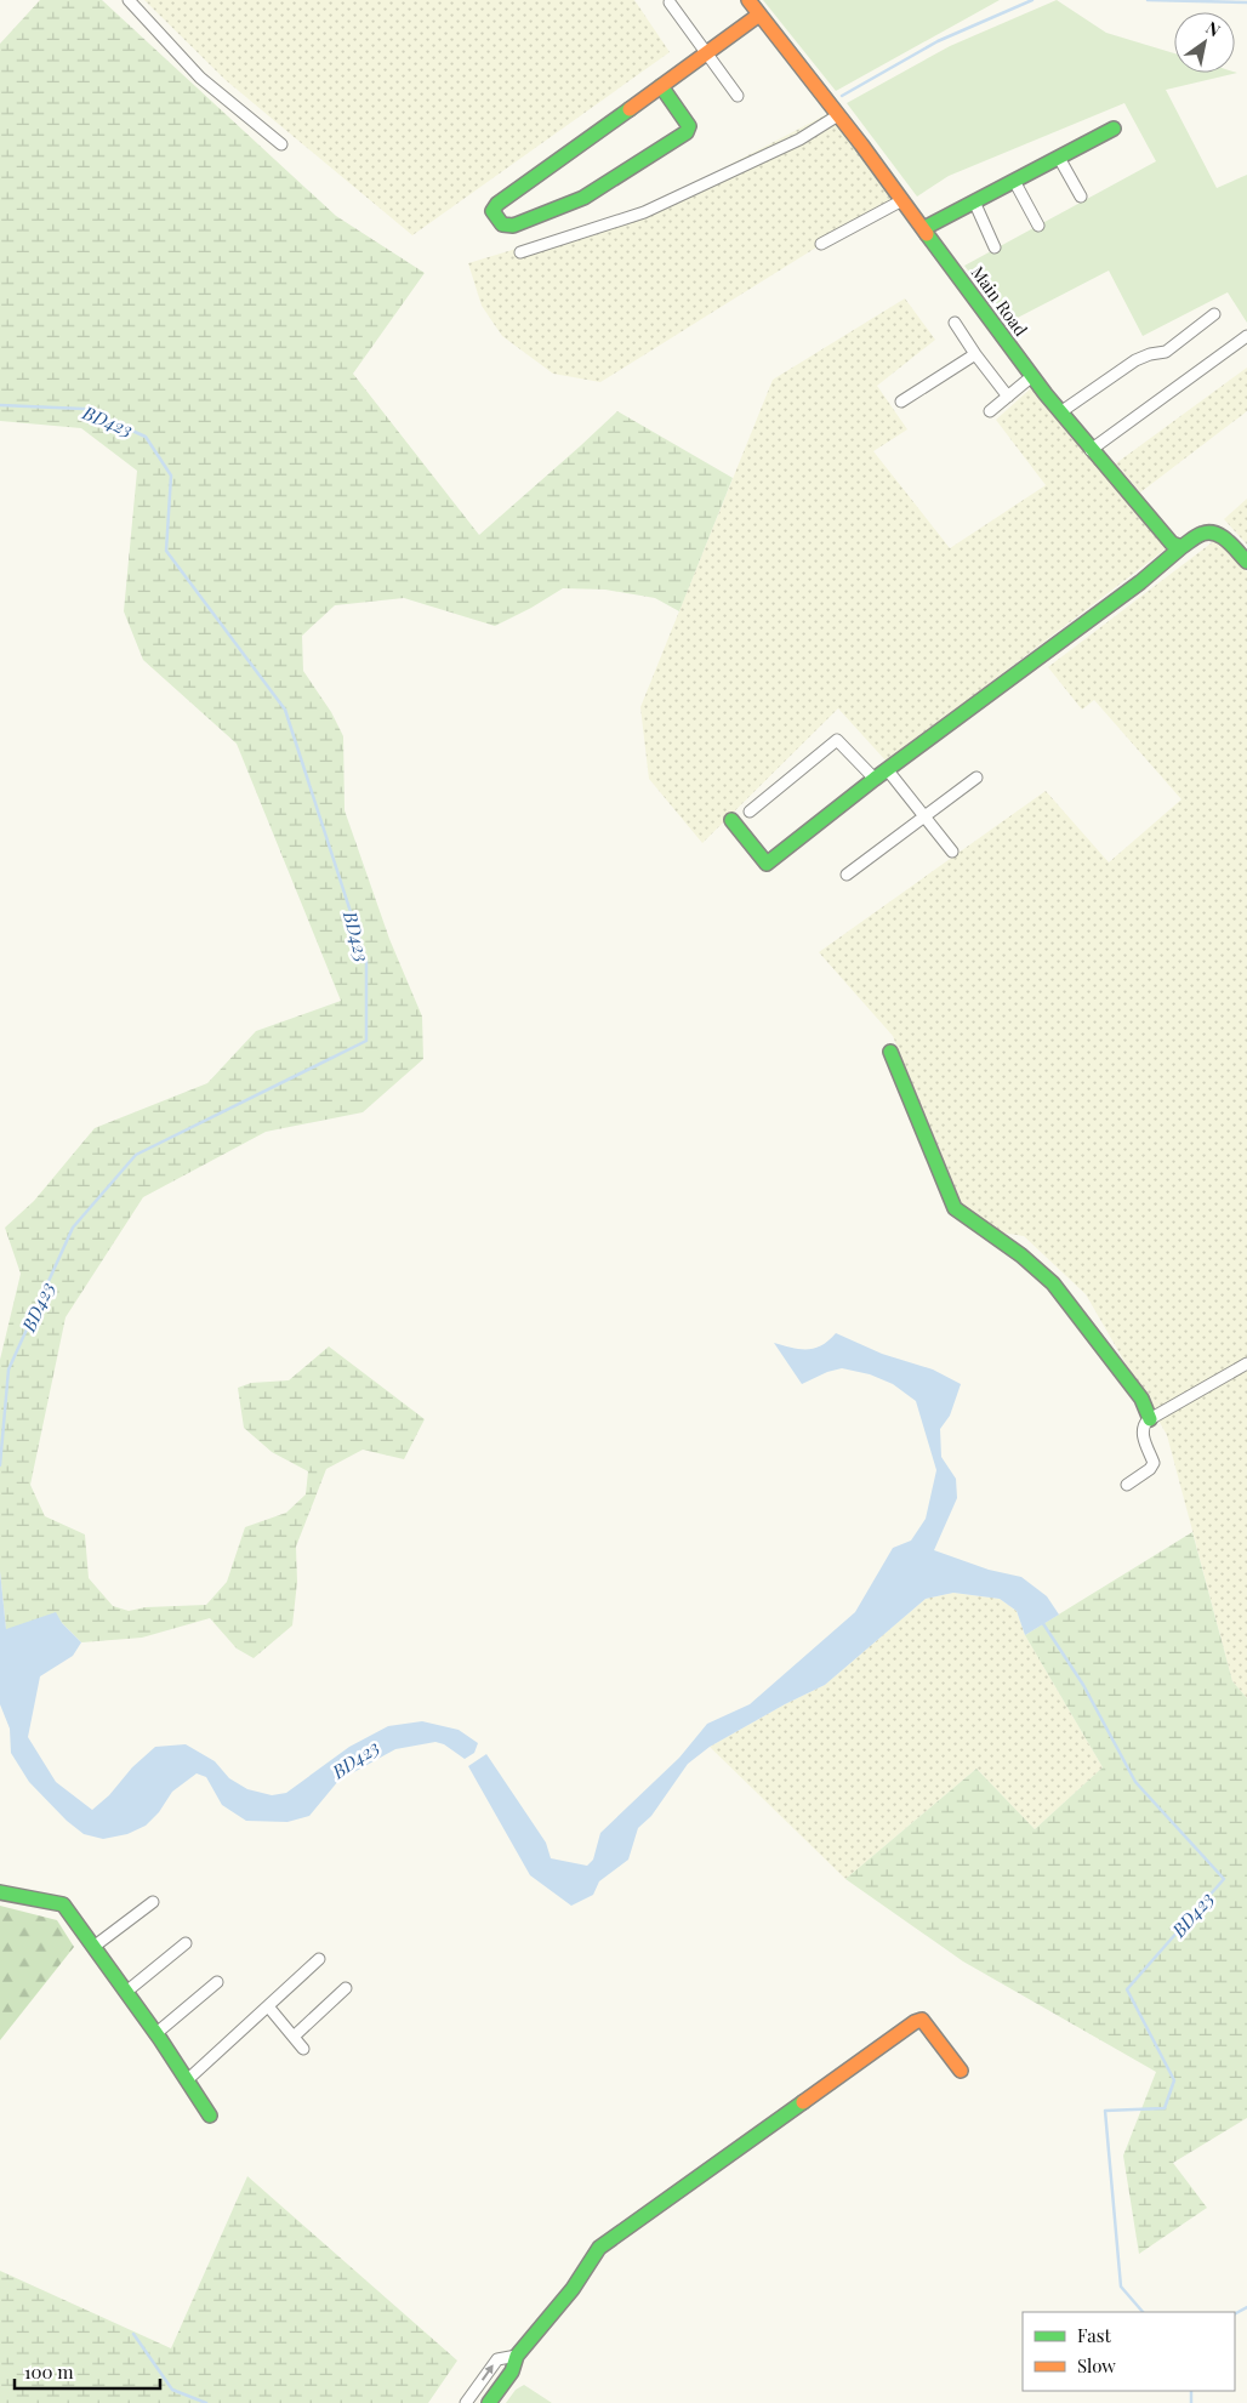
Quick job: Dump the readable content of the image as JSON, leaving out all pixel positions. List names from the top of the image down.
{
  "streets": {
    "street": ["Main Road"]
  },
  "water": ["BD423"],
  "legend": ["Fast", "Slow"],
  "scale_bar": "100 m",
  "north": "top right"
}
